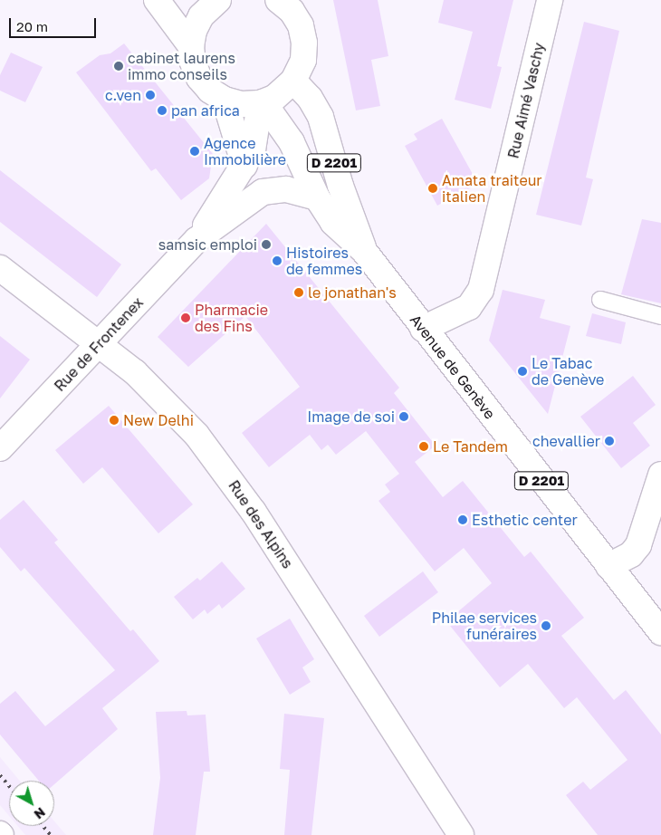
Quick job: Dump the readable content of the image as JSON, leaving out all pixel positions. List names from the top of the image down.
{
  "streets": {
    "street": [
      "Rue Aimé Vaschy",
      "D 2201",
      "Rue de Frontenex",
      "Avenue de Genève",
      "Rue des Alpins"
    ]
  },
  "crossings": [
    ["Rue Aimé Vaschy", "Avenue de Genève"],
    ["Rue de Frontenex", "Avenue de Genève"],
    ["Rue de Frontenex", "Rue des Alpins"]
  ],
  "places": [
    "cabinet laurens immo conseils",
    "c.ven",
    "pan africa",
    "Agence Immobilière",
    "Amata traiteur italien",
    "samsic emploi",
    "Histoires de femmes",
    "le jonathan's",
    "Pharmacie des Fins",
    "Le Tabac de Genève",
    "Image de soi",
    "New Delhi",
    "chevallier",
    "Le Tandem",
    "Esthetic center",
    "Philae services funéraires"
  ],
  "scale_bar": "20 m",
  "north": "bottom right"
}
